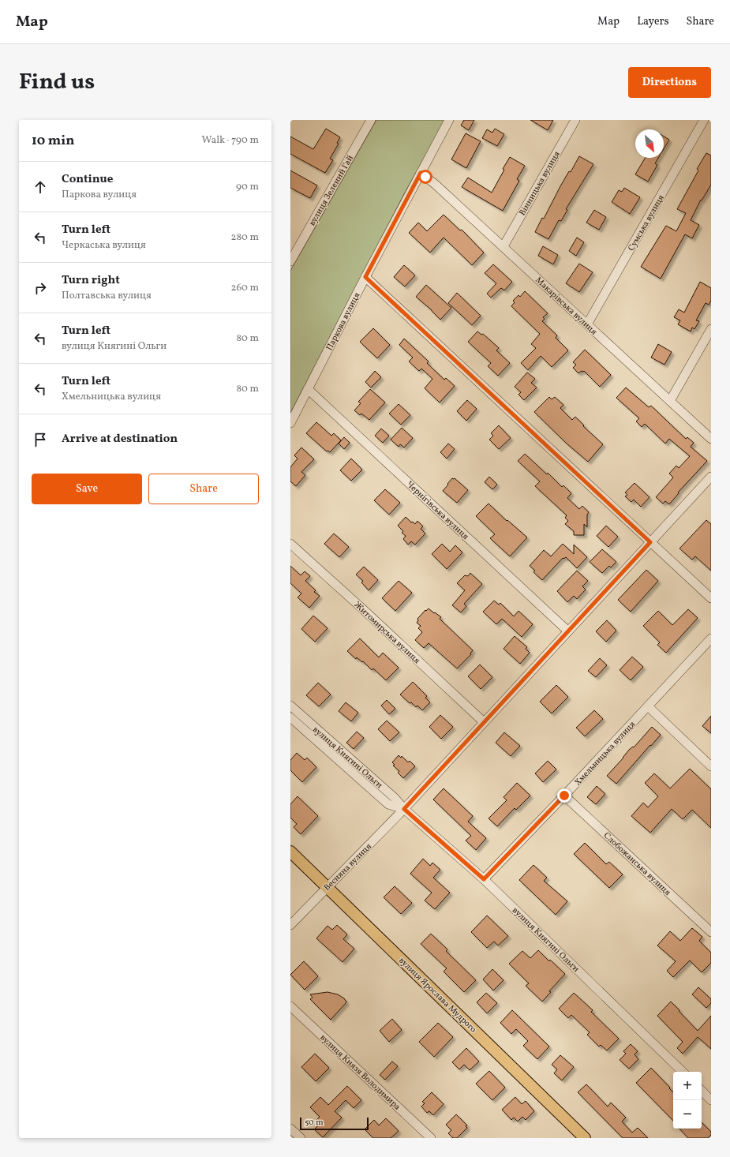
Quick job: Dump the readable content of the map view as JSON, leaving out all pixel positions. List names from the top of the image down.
{
  "streets": {
    "main road": ["вулиця Ярослава Мудрого"],
    "street": [
      "Вінницька вулиця",
      "вулиця Зелений Гай",
      "Сумська вулиця",
      "Макарівська вулиця",
      "Паркова вулиця",
      "Чернігівська вулиця",
      "Житомирська вулиця",
      "Хмельницька вулиця",
      "вулиця Княгині Ольги",
      "Слобожанська вулиця",
      "Весняна вулиця",
      "вулиця Князя Володимира"
    ]
  },
  "crossings": [
    ["Вінницька вулиця", "Макарівська вулиця"],
    ["Сумська вулиця", "Макарівська вулиця"],
    ["Макарівська вулиця", "Паркова вулиця"],
    ["Паркова вулиця", "Чернігівська вулиця"],
    ["Чернігівська вулиця", "Весняна вулиця"],
    ["Житомирська вулиця", "Весняна вулиця"],
    ["Хмельницька вулиця", "вулиця Княгині Ольги"],
    ["Хмельницька вулиця", "Слобожанська вулиця"],
    ["вулиця Княгині Ольги", "Весняна вулиця"],
    ["Весняна вулиця", "вулиця Ярослава Мудрого"]
  ],
  "scale_bar": "50 m",
  "north": "bottom right",
  "page": {
    "header": "Map",
    "nav": ["Map", "Layers", "Share"],
    "title": "Find us",
    "buttons": [
      "Directions",
      ["Save", "Share"]
    ],
    "heading": ["10 min", "Walk · 790 m"],
    "list": [
      ["Continue", "Паркова вулиця", "90 m"],
      ["Turn left", "Черкаська вулиця", "280 m"],
      ["Turn right", "Полтавська вулиця", "260 m"],
      ["Turn left", "вулиця Княгині Ольги", "80 m"],
      ["Turn left", "Хмельницька вулиця", "80 m"],
      "Arrive at destination"
    ],
    "map_buttons": ["+", "−"],
    "scale": "50 m"
  }
}
